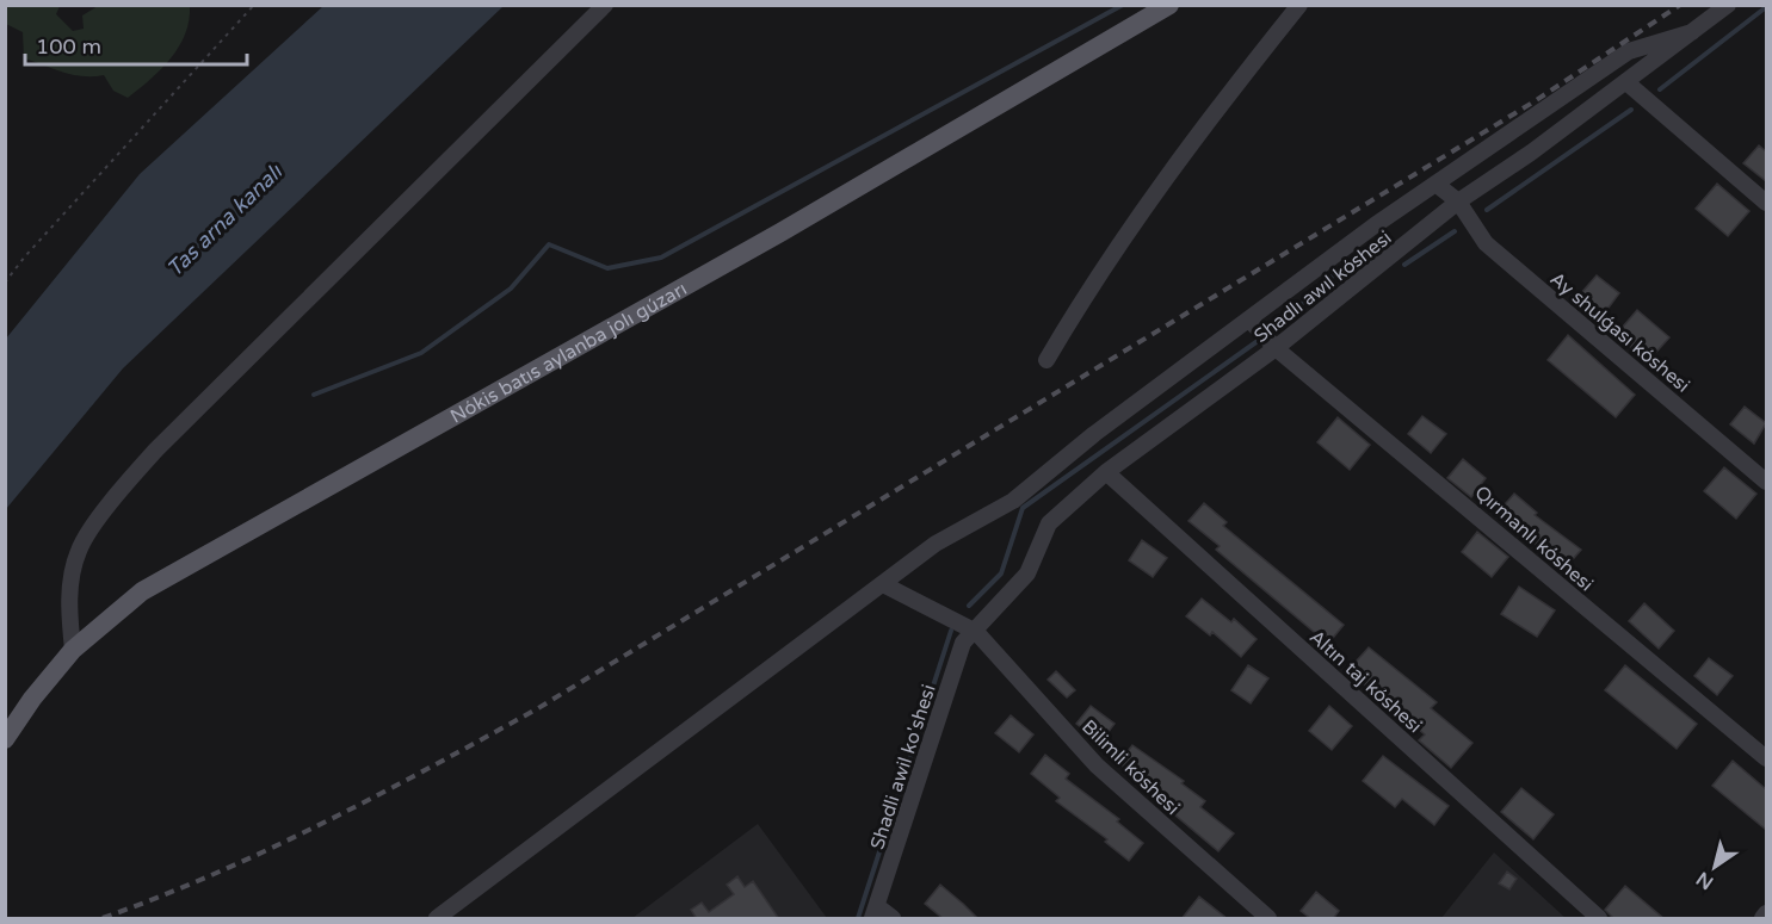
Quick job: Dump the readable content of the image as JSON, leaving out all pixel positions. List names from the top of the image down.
{
  "streets": {
    "main road": ["Nókis batıs aylanba jolı gúzarı"],
    "street": [
      "Shadlı awıl kóshesi",
      "Ay shulǵası kóshesi",
      "Qırmanlı kóshesi",
      "Altın taj kóshesi",
      "Shadli awil ko'shesi",
      "Bilimli kóshesi"
    ]
  },
  "crossings": [
    ["Shadlı awıl kóshesi", "Ay shulǵası kóshesi"],
    ["Shadlı awıl kóshesi", "Qırmanlı kóshesi"],
    ["Shadlı awıl kóshesi", "Altın taj kóshesi"],
    ["Shadlı awıl kóshesi", "Shadli awil ko'shesi"],
    ["Shadlı awıl kóshesi", "Bilimli kóshesi"],
    ["Shadli awil ko'shesi", "Bilimli kóshesi"]
  ],
  "water": ["Tas arna kanalı"],
  "scale_bar": "100 m",
  "north": "bottom left"
}
